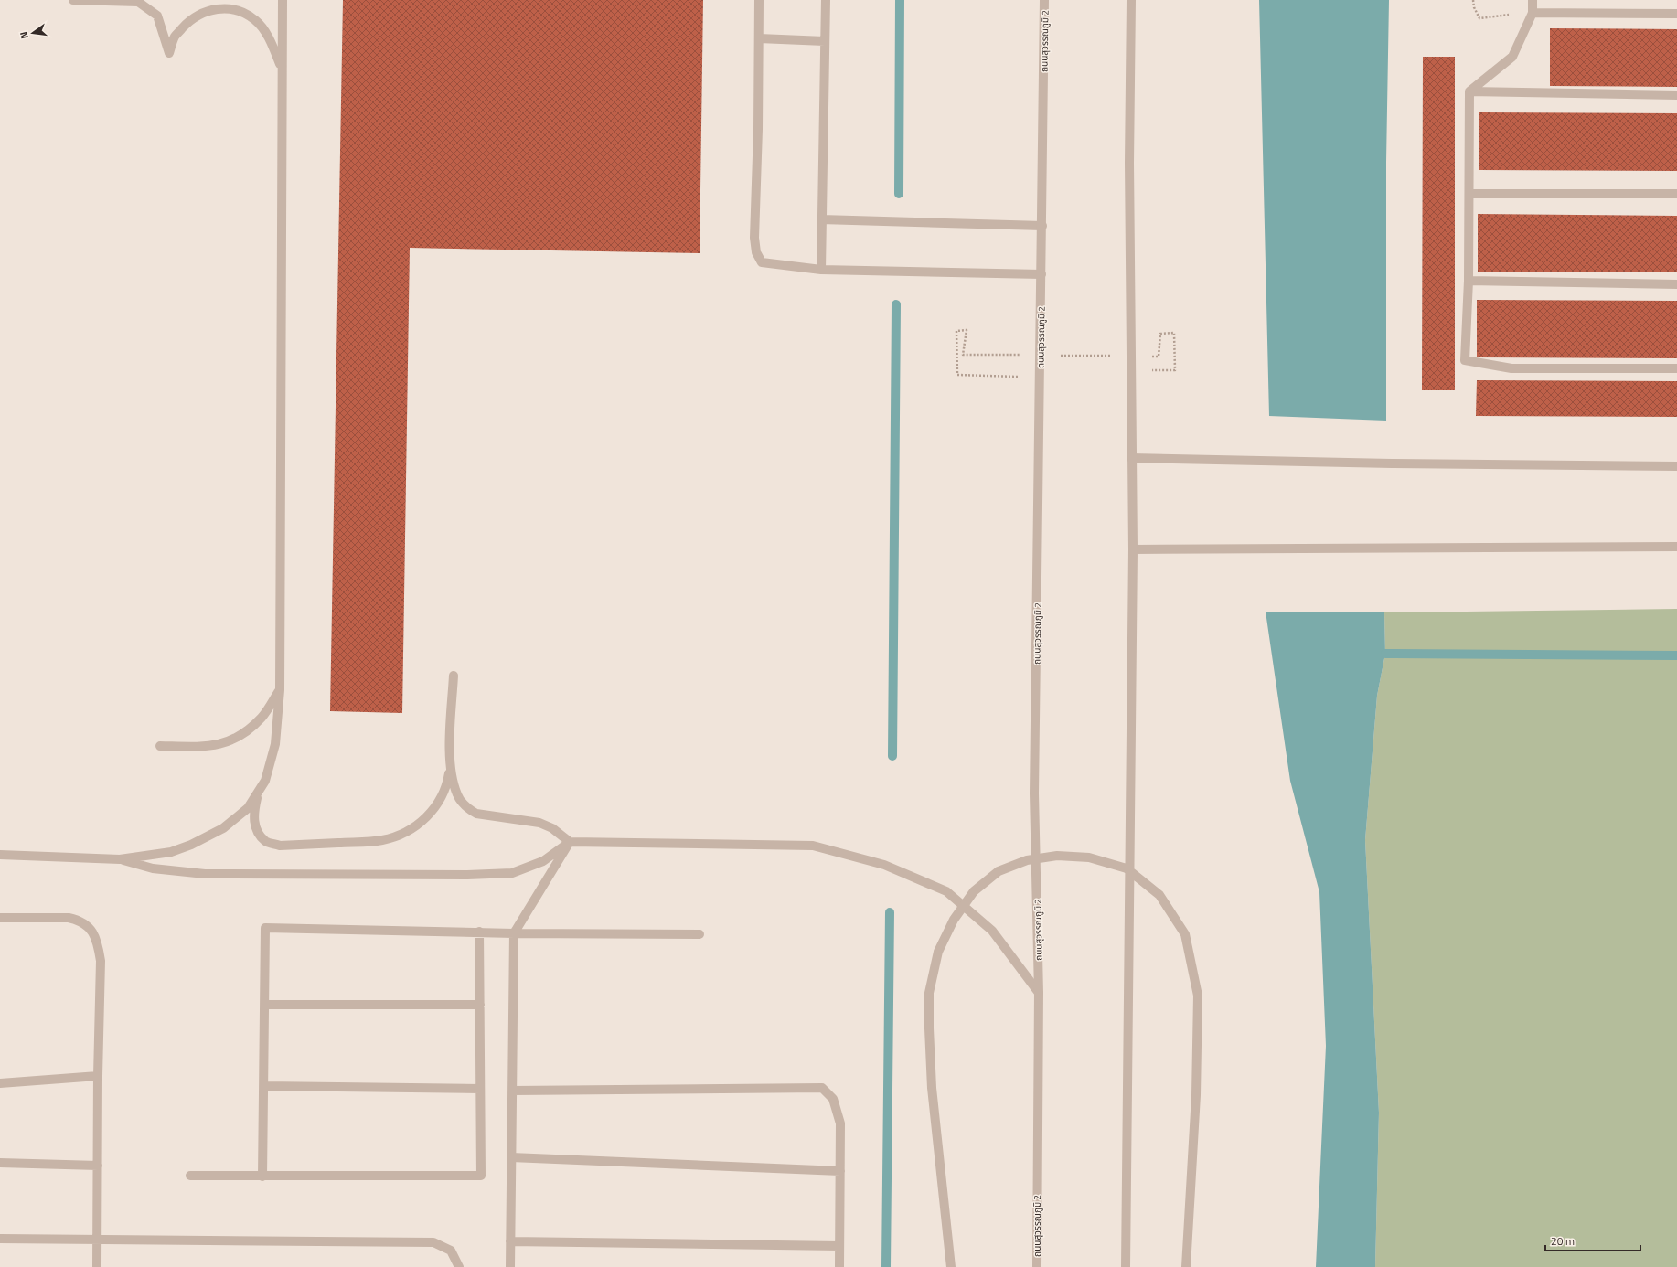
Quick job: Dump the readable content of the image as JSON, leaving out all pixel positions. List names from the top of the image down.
{
  "streets": {
    "street": ["ถนนสุวรรณภูมิ 2"]
  },
  "scale_bar": "20 m",
  "north": "left"
}
